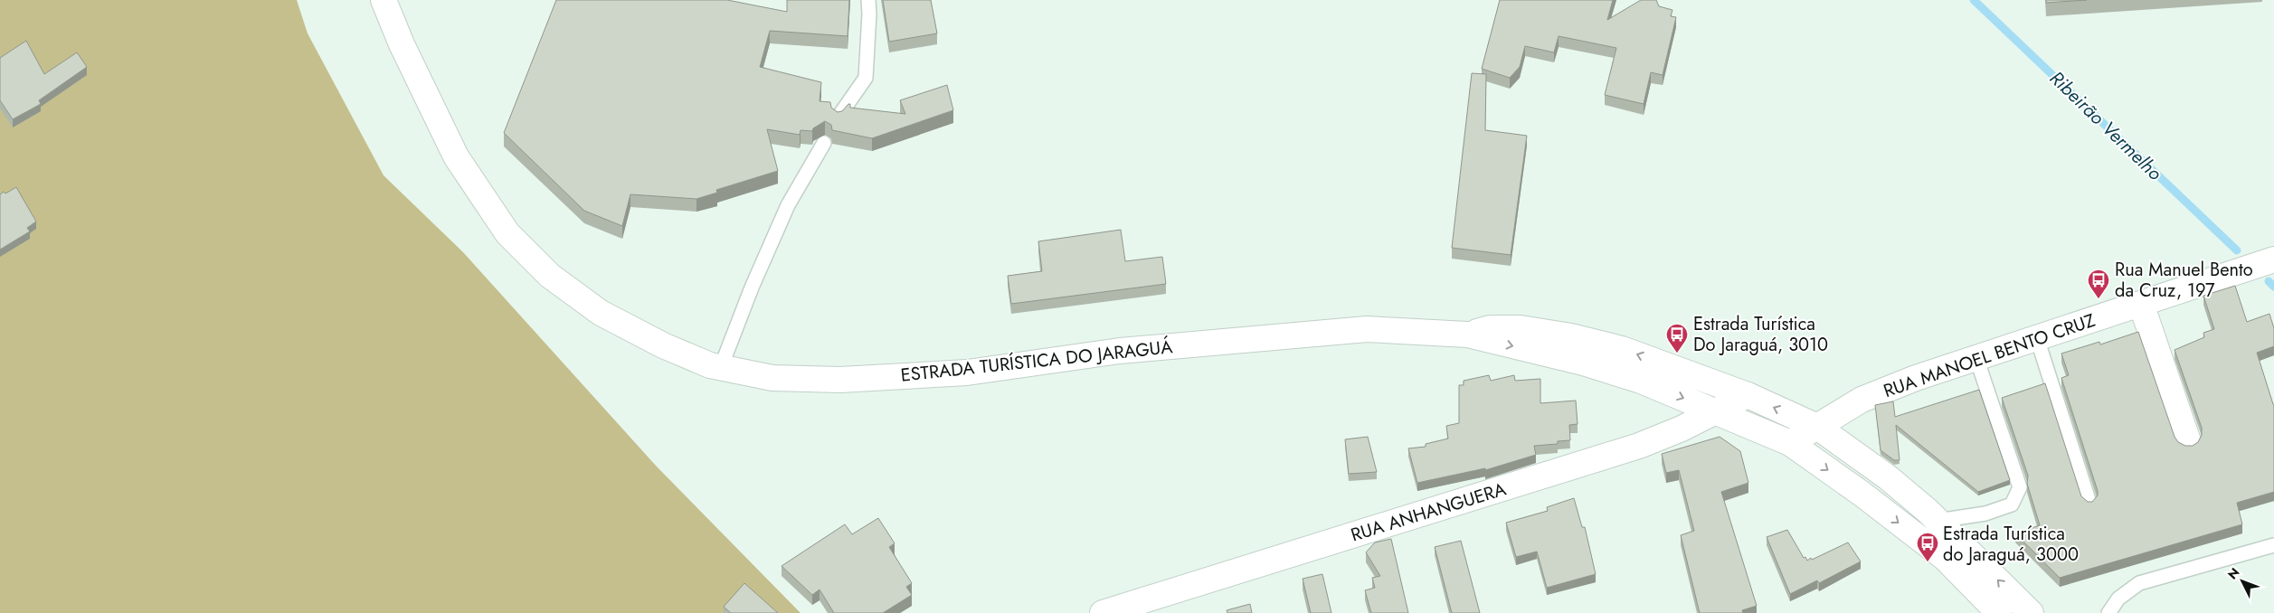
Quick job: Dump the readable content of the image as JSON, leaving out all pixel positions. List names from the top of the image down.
{
  "streets": {
    "main road": ["RUA MANOEL BENTO CRUZ", "ESTRADA TURÍSTICA DO JARAGUÁ", "RUA ANHANGUERA"]
  },
  "crossings": [
    ["RUA MANOEL BENTO CRUZ", "ESTRADA TURÍSTICA DO JARAGUÁ"],
    ["ESTRADA TURÍSTICA DO JARAGUÁ", "RUA ANHANGUERA"]
  ],
  "water": ["Ribeirão Vermelho"],
  "places": {
    "bus stop": ["Rua Manuel Bento da Cruz, 197", "Estrada Turística Do Jaraguá, 3010", "Estrada Turística do Jaraguá, 3000"]
  },
  "north": "top left"
}
